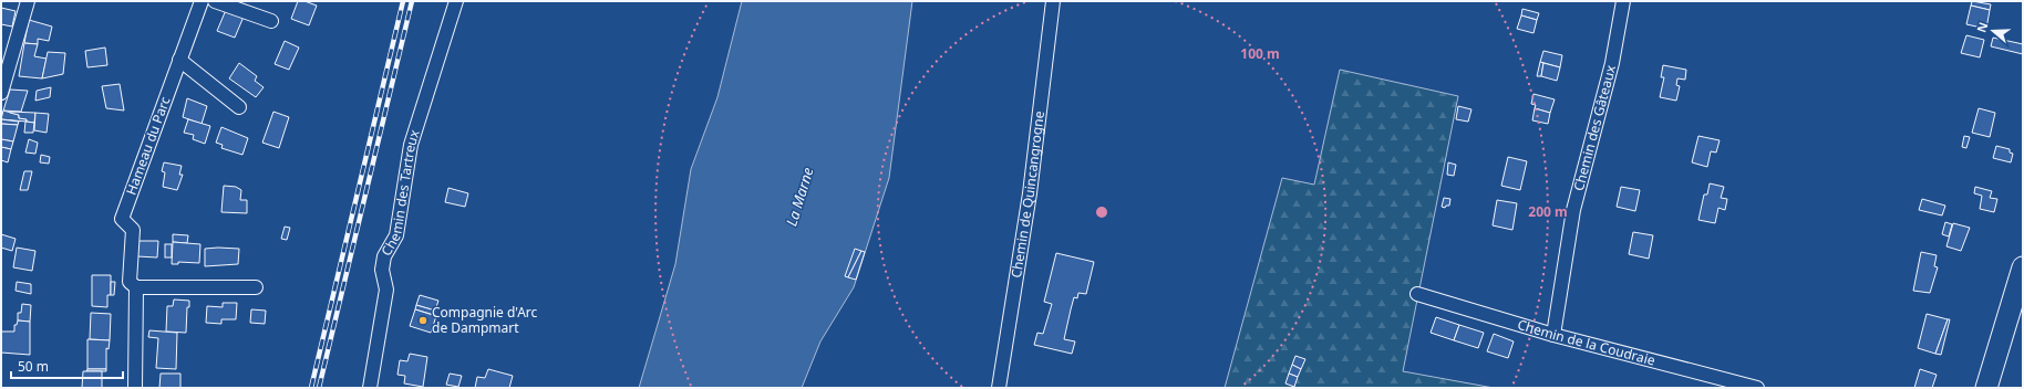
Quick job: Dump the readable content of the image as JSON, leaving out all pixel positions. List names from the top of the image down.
{
  "streets": {
    "street": [
      "Chemin des Gâteaux",
      "Hameau du Parc",
      "Chemin des Tartreux",
      "Chemin de Quincangrogne",
      "Chemin de la Coudraie"
    ]
  },
  "crossings": [
    ["Chemin des Gâteaux", "Chemin de la Coudraie"]
  ],
  "water": ["La Marne"],
  "places": ["Compagnie d'Arc de Dampmart"],
  "scale_bar": "50 m",
  "north": "left",
  "rings": ["100 m", "200 m"]
}
